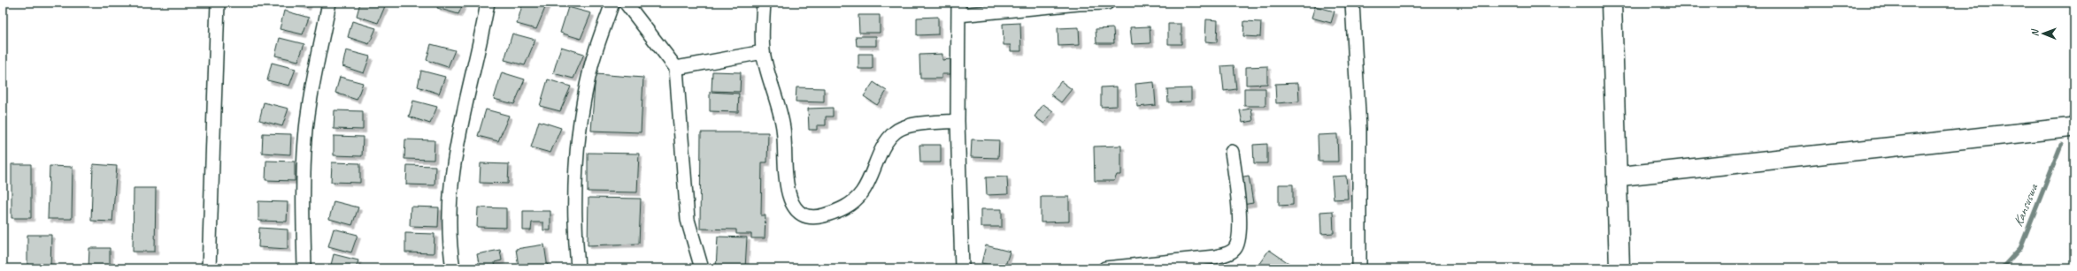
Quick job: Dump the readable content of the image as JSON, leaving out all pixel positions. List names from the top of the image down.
{
  "water": ["Kansuswa"],
  "north": "left"
}
